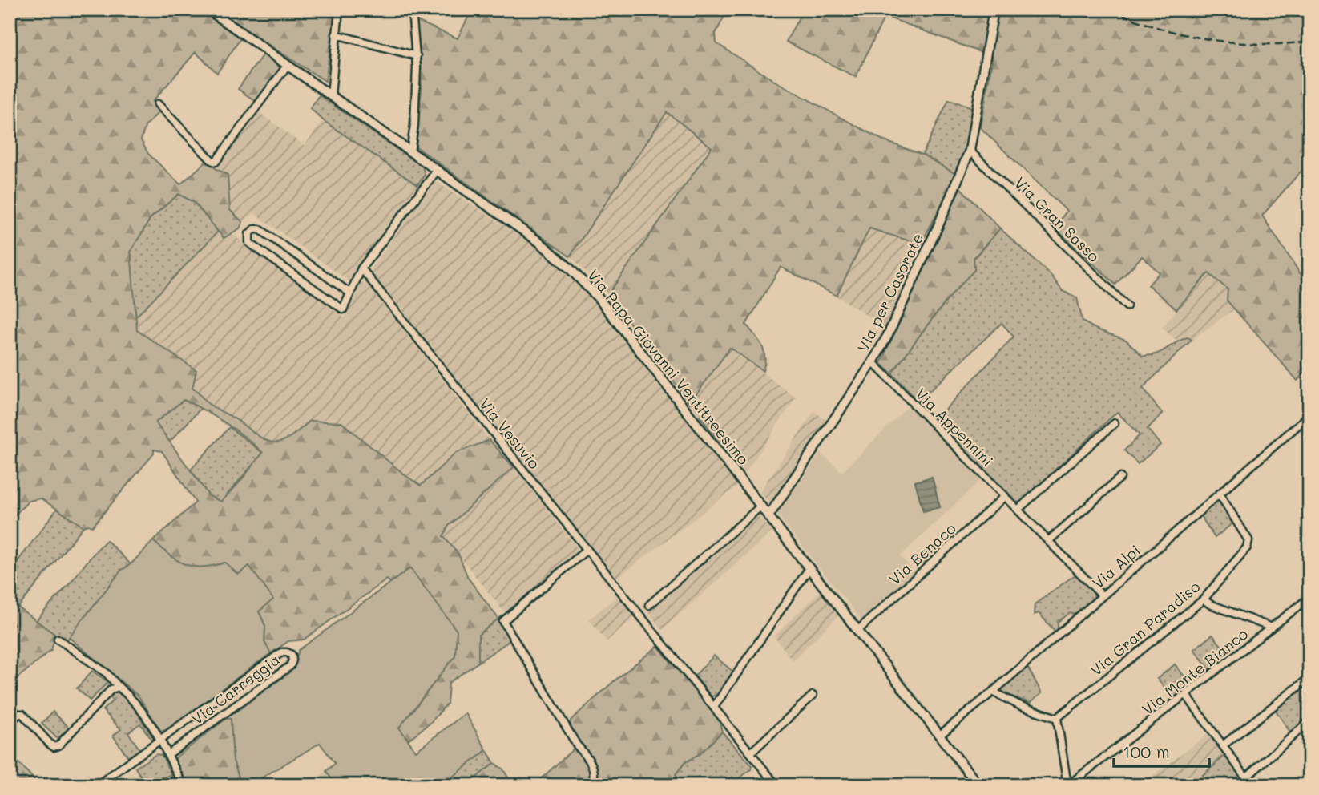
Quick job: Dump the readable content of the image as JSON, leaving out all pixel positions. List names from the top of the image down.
{
  "streets": {
    "street": [
      "Via Gran Sasso",
      "Via per Casorate",
      "Via Papa Giovanni Ventitreesimo",
      "Via Appennini",
      "Via Vesuvio",
      "Via Benaco",
      "Via Alpi",
      "Via Gran Paradiso",
      "Via Monte Bianco",
      "Via Carreggia"
    ]
  },
  "crossings": [
    ["Via Gran Sasso", "Via per Casorate"],
    ["Via per Casorate", "Via Papa Giovanni Ventitreesimo"],
    ["Via per Casorate", "Via Appennini"],
    ["Via Papa Giovanni Ventitreesimo", "Via Benaco"],
    ["Via Papa Giovanni Ventitreesimo", "Via Alpi"],
    ["Via Appennini", "Via Benaco"],
    ["Via Appennini", "Via Alpi"],
    ["Via Alpi", "Via Gran Paradiso"]
  ],
  "scale_bar": "100 m"
}
